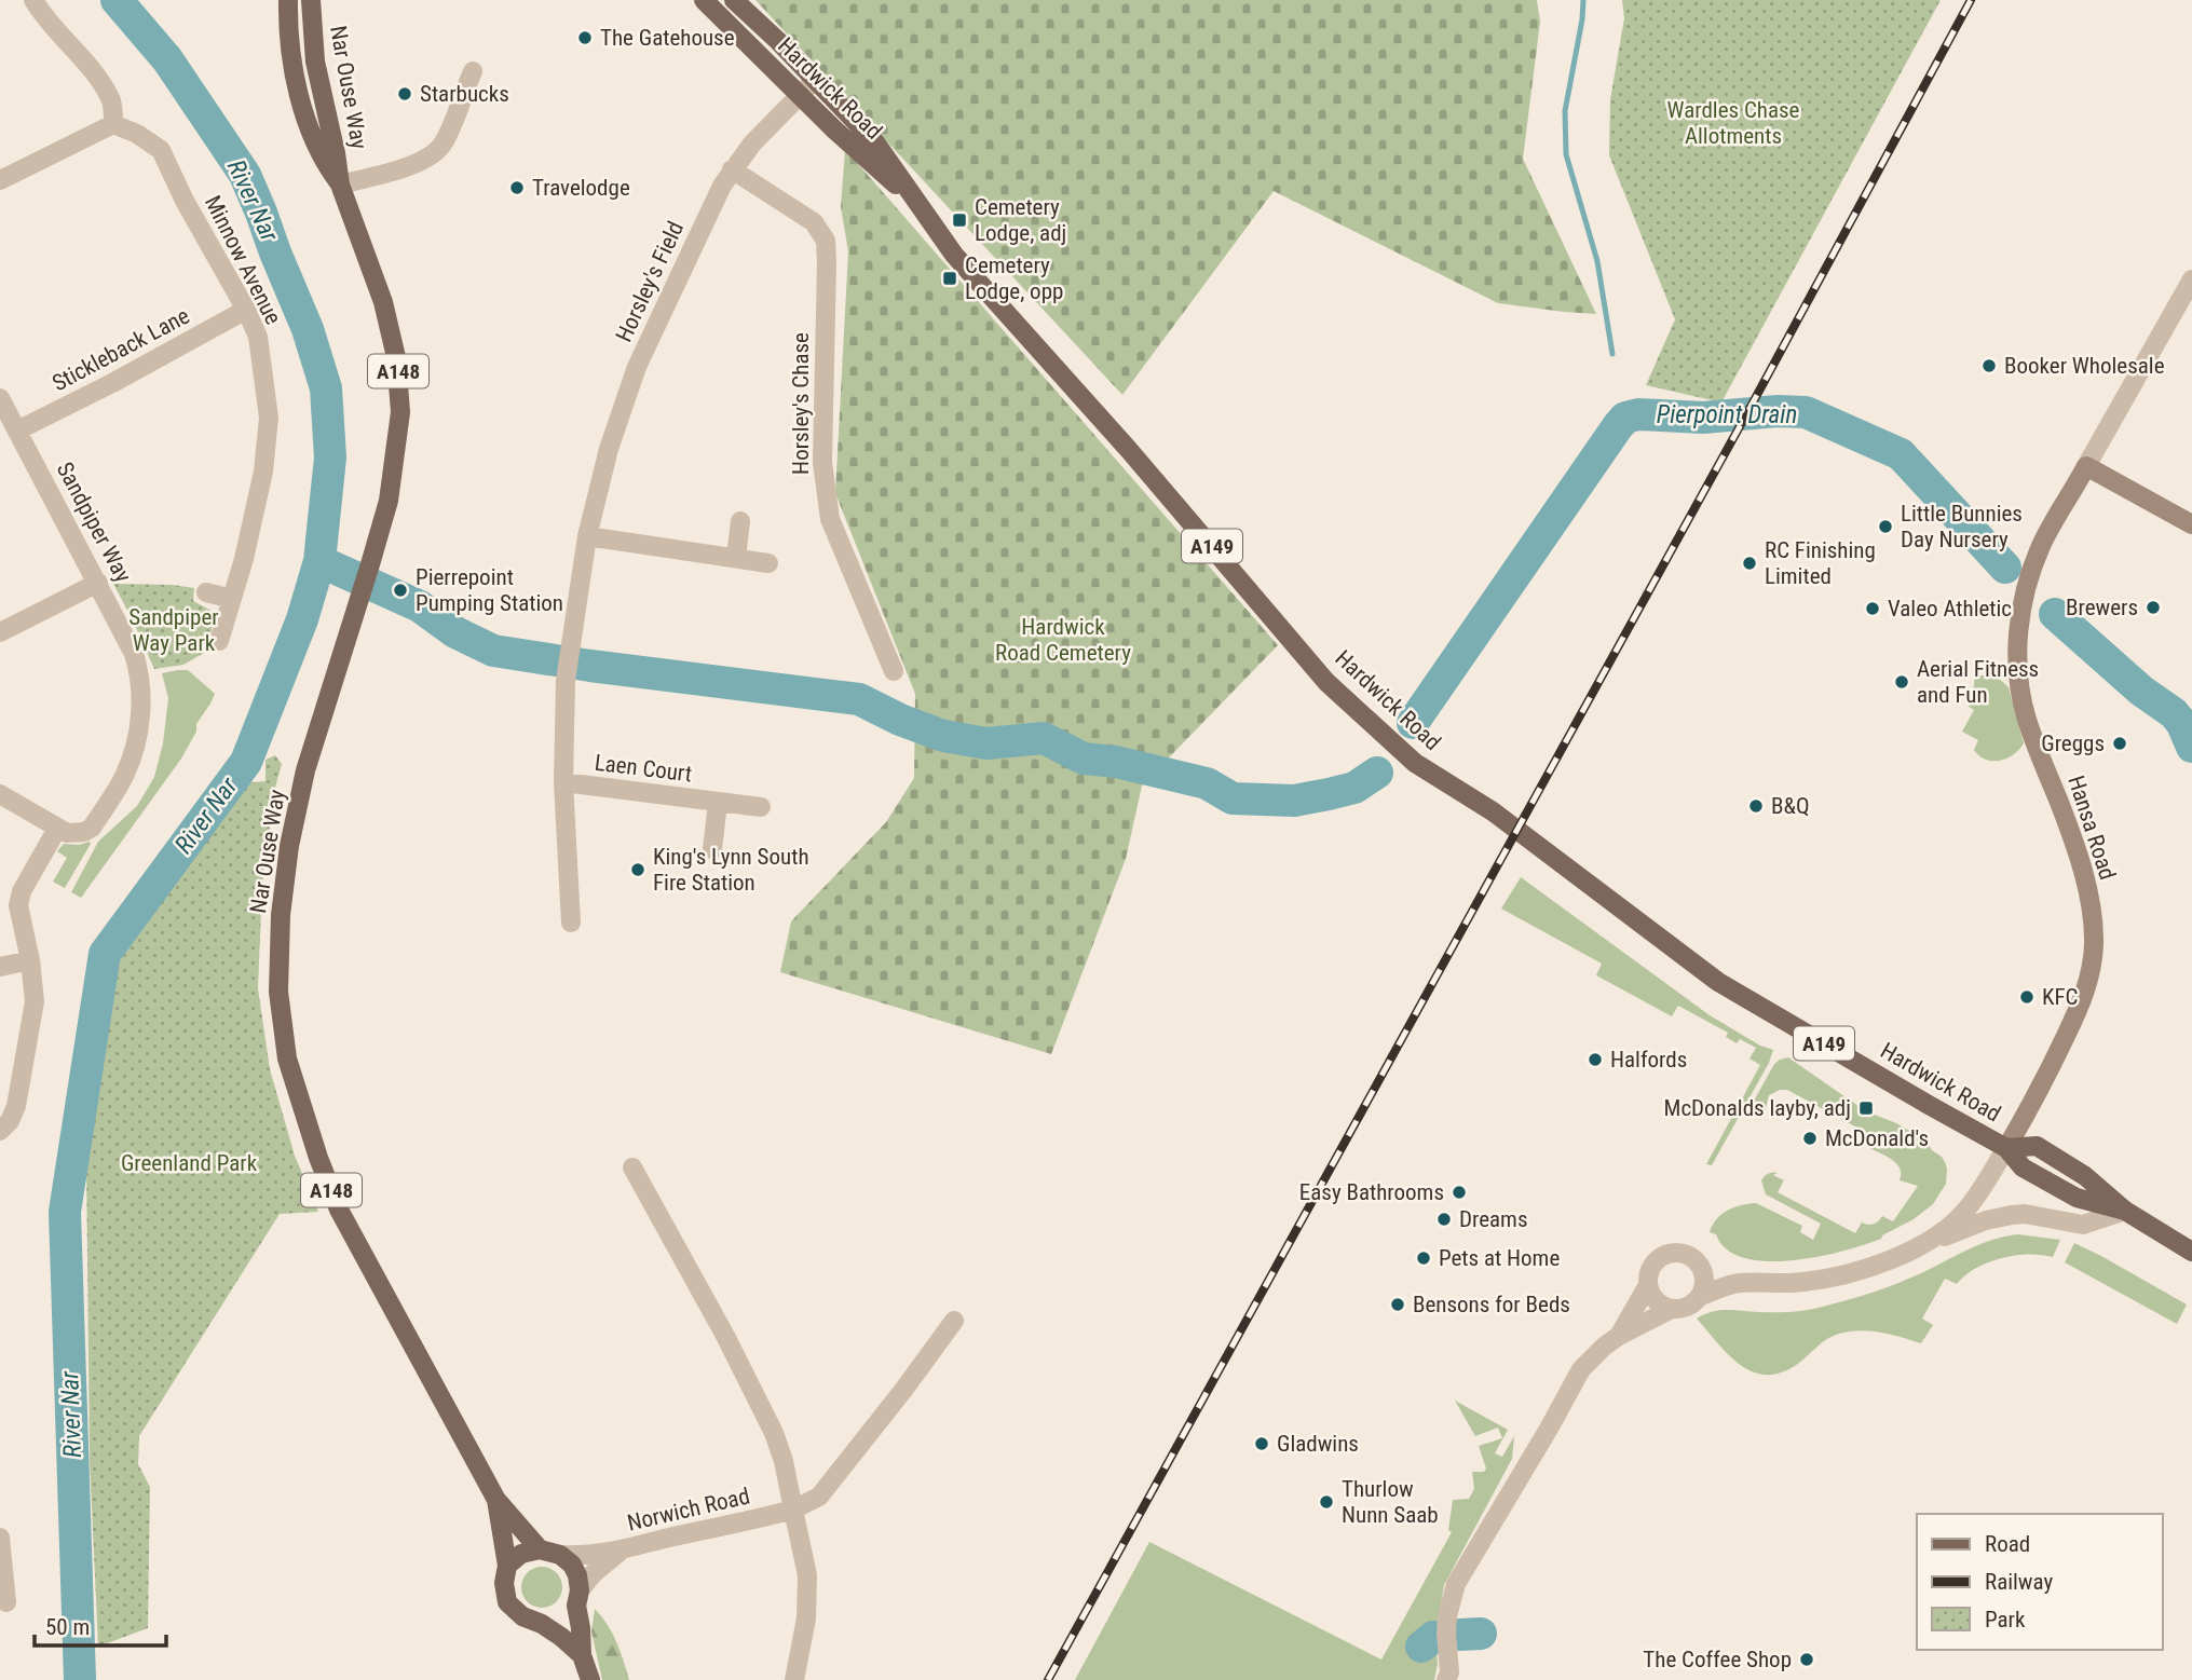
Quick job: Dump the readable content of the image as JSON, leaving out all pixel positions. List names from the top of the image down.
{
  "streets": {
    "main road": [
      "Nar Ouse Way",
      "Hardwick Road",
      "A148",
      "A149"
    ],
    "street": [
      "Minnow Avenue",
      "Horsley's Field",
      "Stickleback Lane",
      "Horsley's Chase",
      "Sandpiper Way",
      "Laen Court",
      "Hansa Road",
      "Norwich Road"
    ]
  },
  "crossings": [
    ["Nar Ouse Way", "Norwich Road"],
    ["Hardwick Road", "Horsley's Field"],
    ["Hardwick Road", "Hansa Road"],
    ["Minnow Avenue", "Stickleback Lane"],
    ["Horsley's Field", "Horsley's Chase"],
    ["Horsley's Field", "Laen Court"],
    ["Stickleback Lane", "Sandpiper Way"]
  ],
  "water": ["River Nar", "Pierpoint Drain"],
  "parks": [
    "Wardles Chase Allotments",
    "Sandpiper Way Park",
    "Hardwick Road Cemetery",
    "Greenland Park"
  ],
  "places": {
    "other": [
      "The Gatehouse",
      "Starbucks",
      "Travelodge",
      "Booker Wholesale",
      "Little Bunnies Day Nursery",
      "RC Finishing Limited",
      "Pierrepoint Pumping Station",
      "Brewers",
      "Valeo Athletic",
      "Aerial Fitness and Fun",
      "Greggs",
      "B&Q",
      "King's Lynn South Fire Station",
      "KFC",
      "Halfords",
      "McDonald's",
      "Easy Bathrooms",
      "Dreams",
      "Pets at Home",
      "Bensons for Beds",
      "Gladwins",
      "Thurlow Nunn Saab",
      "The Coffee Shop"
    ],
    "transit": ["Cemetery Lodge, adj", "Cemetery Lodge, opp", "McDonalds layby, adj"]
  },
  "legend": ["Road", "Railway", "Park"],
  "scale_bar": "50 m"
}
